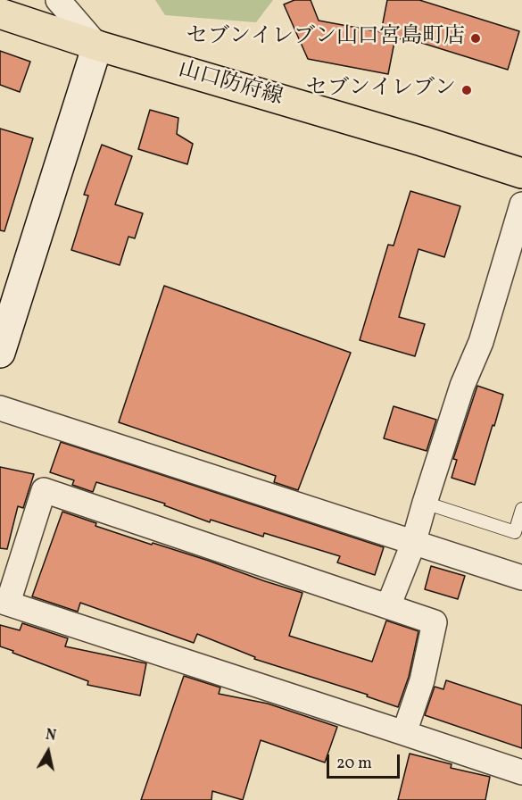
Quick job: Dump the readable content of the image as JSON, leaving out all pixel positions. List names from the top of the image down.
{
  "streets": {
    "main road": ["山口防府線"]
  },
  "places": ["セブンイレブン山口宮島町店", "セブンイレブン"],
  "scale_bar": "20 m",
  "north": "top"
}
